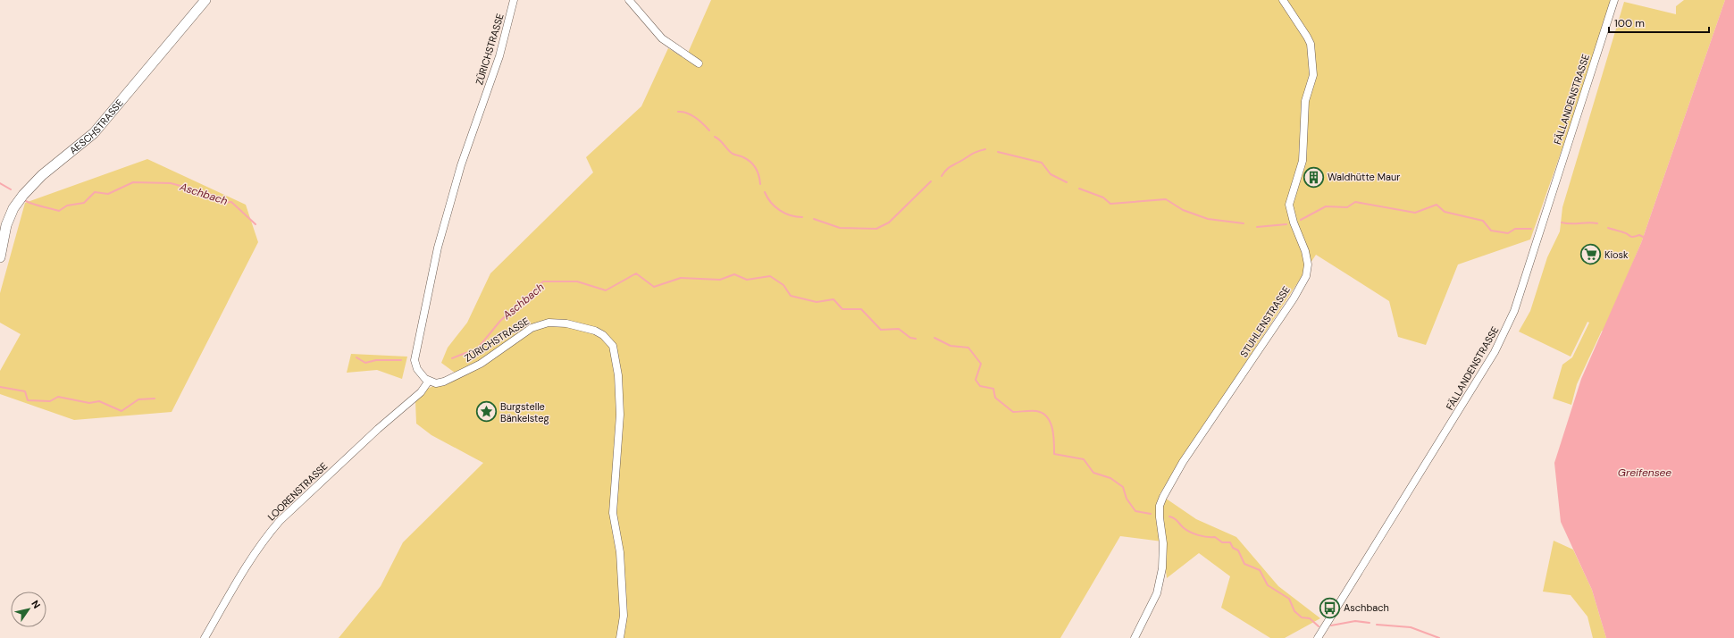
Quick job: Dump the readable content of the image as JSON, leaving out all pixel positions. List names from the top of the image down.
{
  "streets": {
    "main road": ["AESCHSTRASSE"],
    "street": [
      "ZÜRICHSTRASSE",
      "FÄLLANDENSTRASSE",
      "STUHLENSTRASSE",
      "LOORENSTRASSE"
    ]
  },
  "crossings": [
    ["ZÜRICHSTRASSE", "LOORENSTRASSE"]
  ],
  "water": ["Aschbach", "Greifensee"],
  "places": {
    "building": ["Waldhütte Maur"],
    "supermarket": ["Kiosk"],
    "place": ["Burgstelle Bänkelsteg"],
    "bus stop": ["Aschbach"]
  },
  "scale_bar": "100 m",
  "north": "top right"
}
